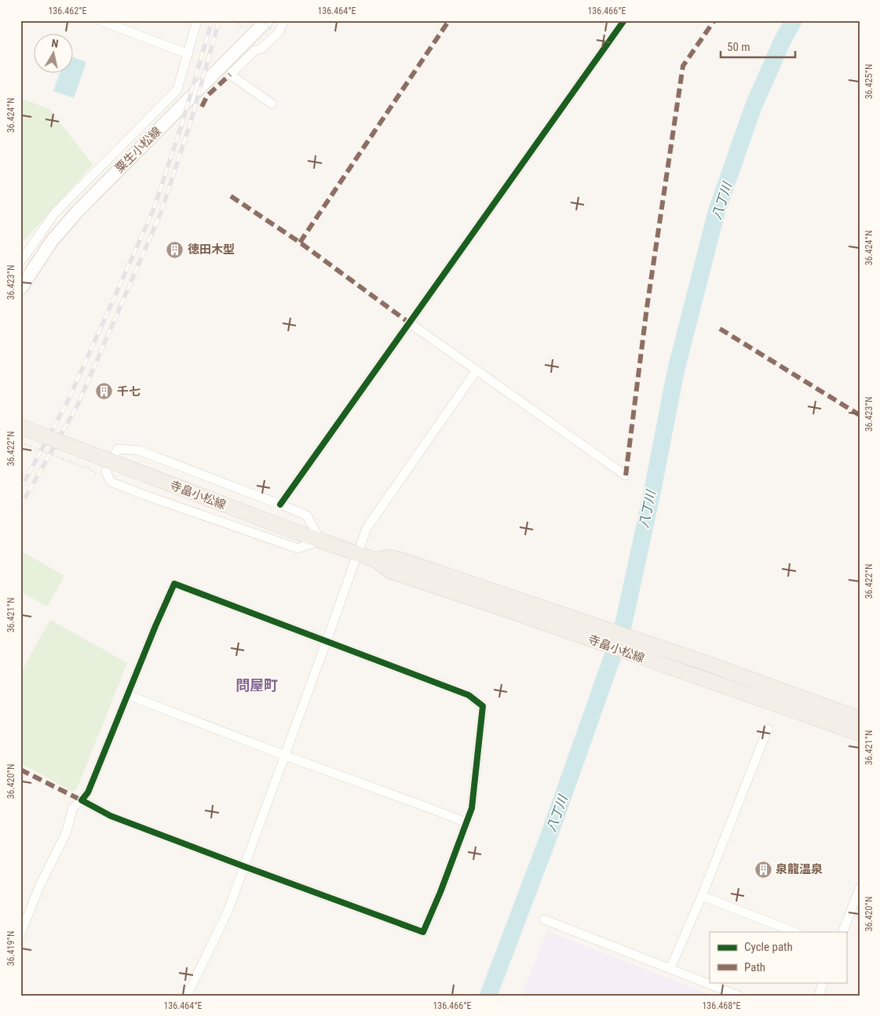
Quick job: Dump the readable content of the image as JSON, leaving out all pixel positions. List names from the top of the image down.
{
  "streets": {
    "main road": ["粟生小松線", "寺畠小松線"]
  },
  "districts": ["問屋町"],
  "water": ["八丁川"],
  "places": {
    "building": ["徳田木型", "千七", "泉龍温泉"]
  },
  "legend": ["Cycle path", "Path"],
  "scale_bar": "50 m",
  "north": "top",
  "coordinates": [
    "136.462°E",
    "136.464°E",
    "136.466°E",
    "36.425°N",
    "36.424°N",
    "36.423°N",
    "36.422°N",
    "36.421°N",
    "36.420°N",
    "36.419°N",
    "136.468°E"
  ]
}
